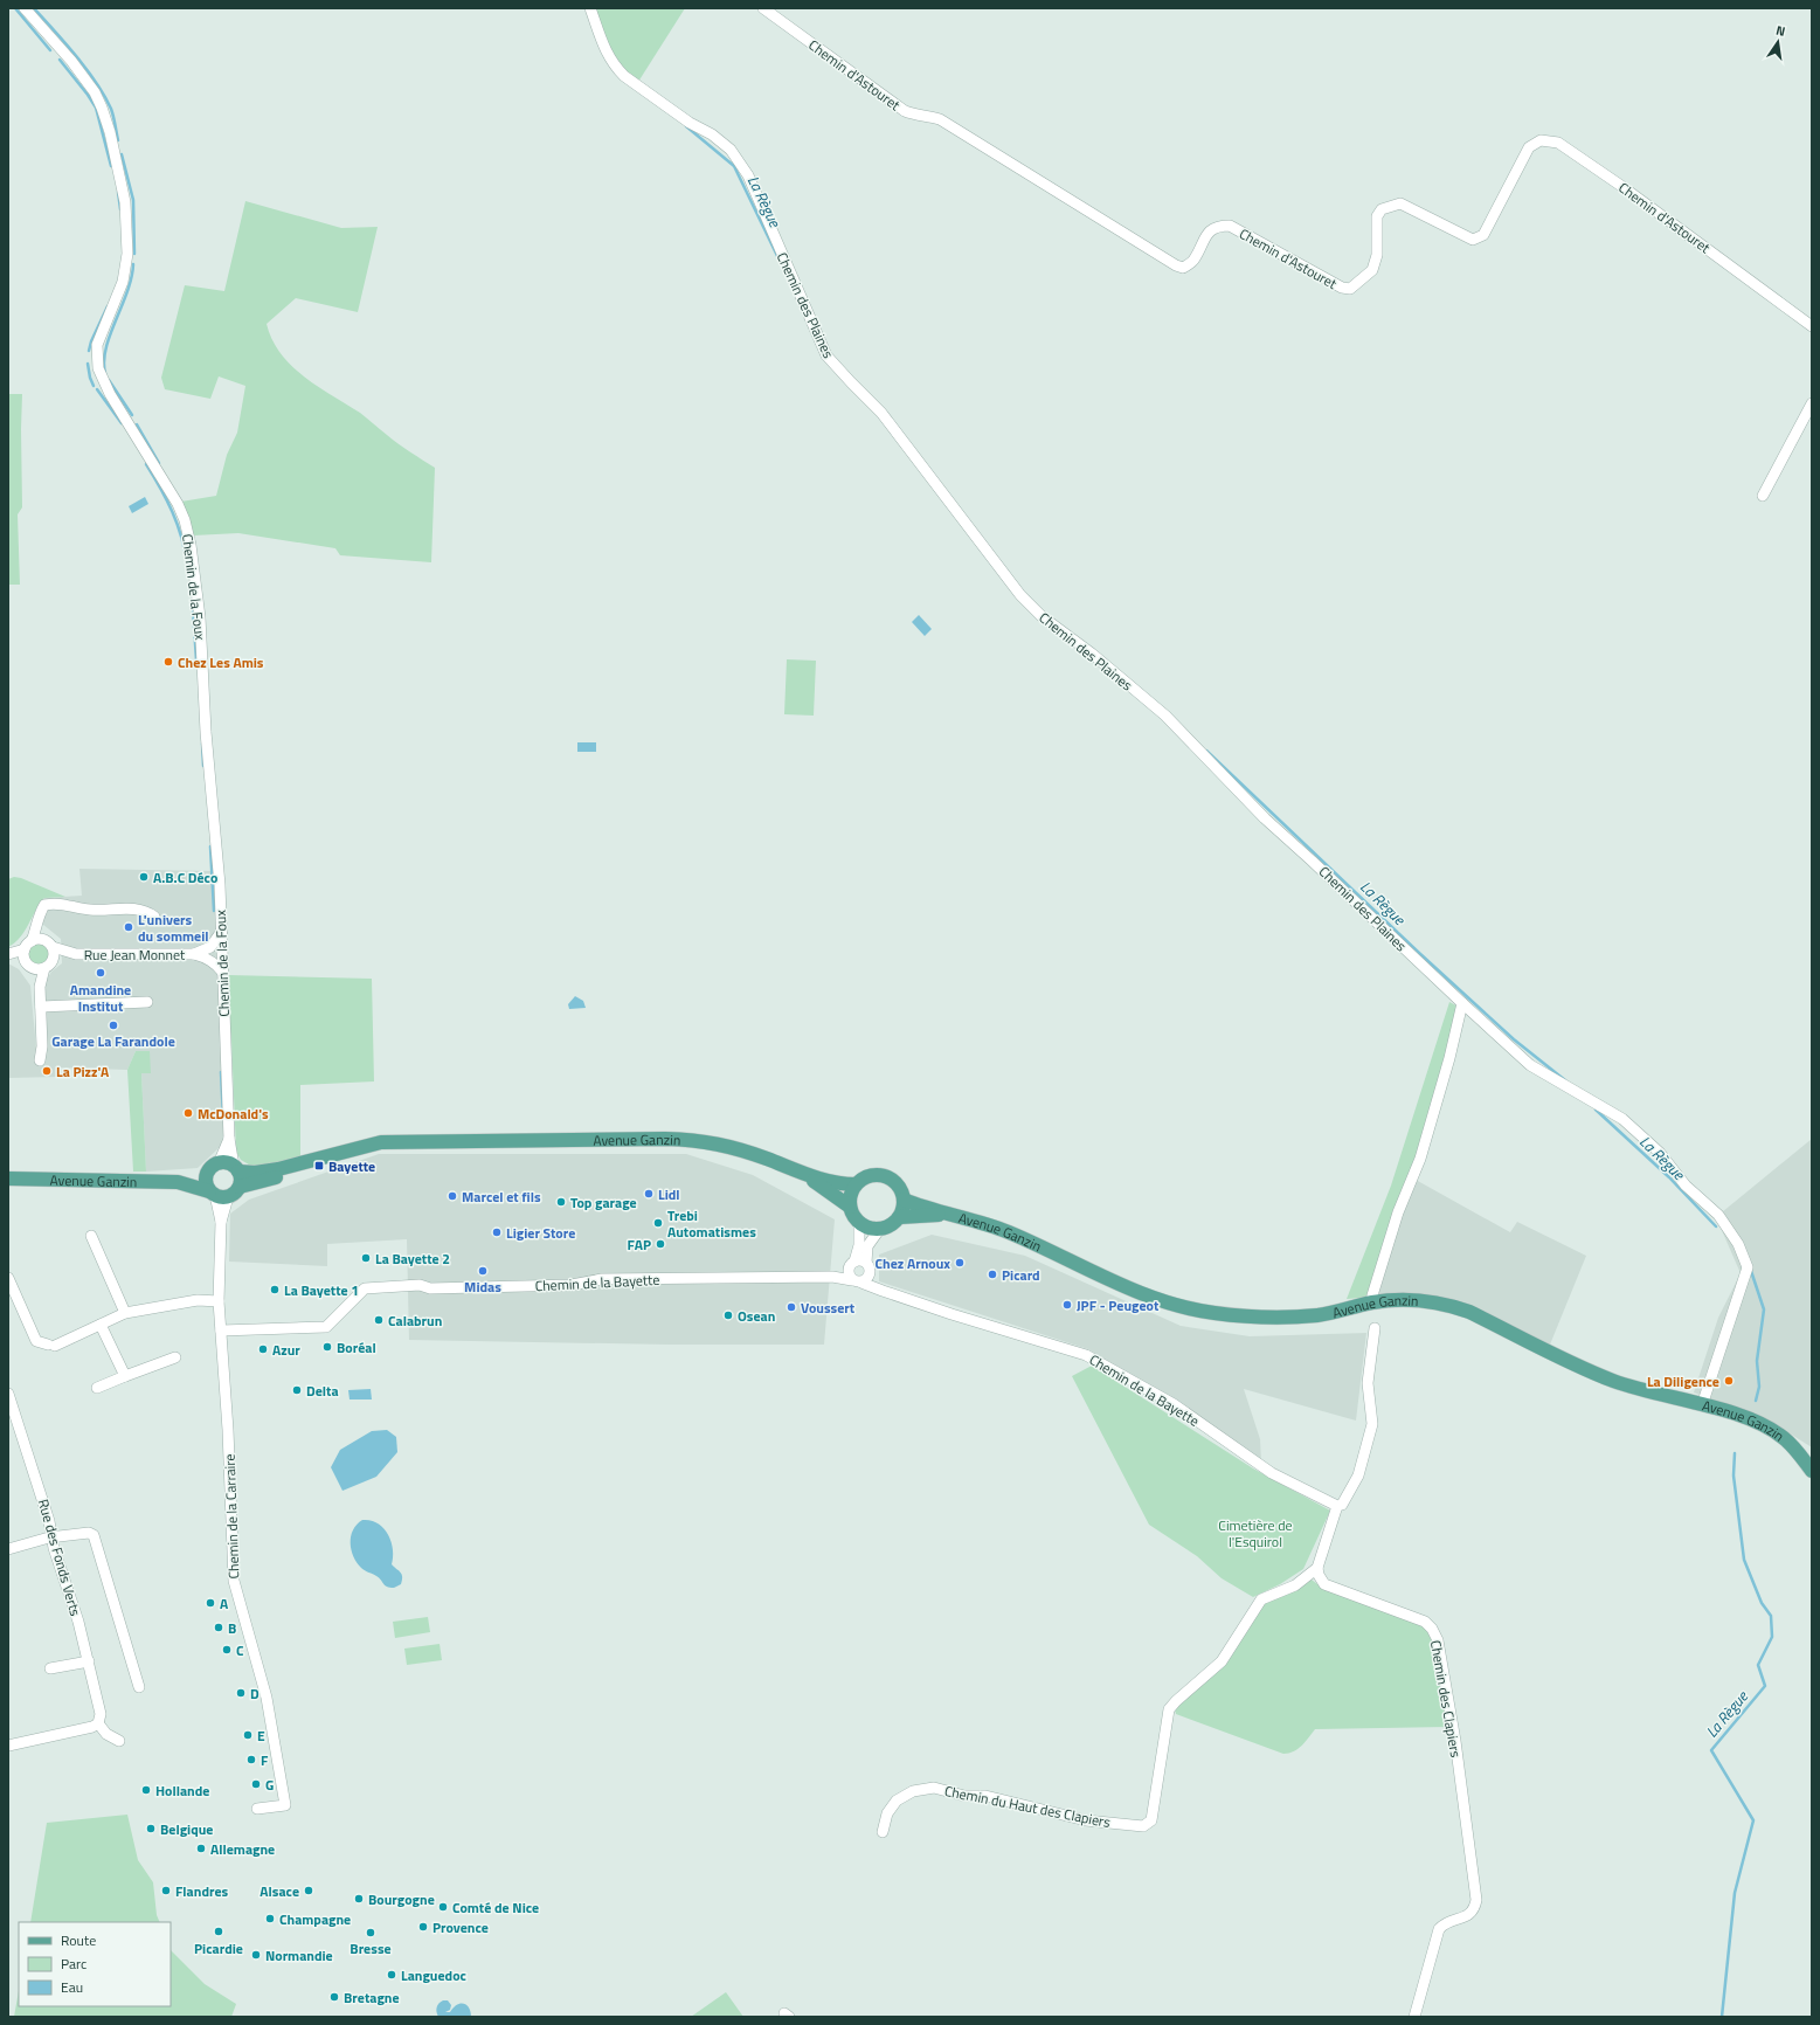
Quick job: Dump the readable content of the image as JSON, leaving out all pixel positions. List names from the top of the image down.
{
  "streets": {
    "main road": ["Avenue Ganzin"],
    "street": [
      "Chemin d'Astouret",
      "Chemin des Plaines",
      "Chemin de la Foux",
      "Rue Jean Monnet",
      "Chemin de la Bayette",
      "Chemin de la Carraire",
      "Rue des Fonds Verts",
      "Chemin des Clapiers",
      "Chemin du Haut des Clapiers"
    ]
  },
  "crossings": [
    ["Chemin des Plaines", "Avenue Ganzin"],
    ["Chemin de la Foux", "Rue Jean Monnet"],
    ["Chemin de la Foux", "Avenue Ganzin"],
    ["Chemin de la Foux", "Chemin de la Carraire"],
    ["Avenue Ganzin", "Chemin de la Carraire"],
    ["Chemin de la Bayette", "Chemin de la Carraire"],
    ["Chemin des Clapiers", "Chemin du Haut des Clapiers"]
  ],
  "water": ["La Règue"],
  "parks": ["Cimetière de l'Esquirol"],
  "places": {
    "other": [
      "Chez Les Amis",
      "A.B.C Déco",
      "L'univers du sommeil",
      "Amandine Institut",
      "Garage La Farandole",
      "La Pizz'A",
      "McDonald's",
      "Lidl",
      "Marcel et fils",
      "Top garage",
      "Trebi Automatismes",
      "Ligier Store",
      "FAP",
      "La Bayette 2",
      "Chez Arnoux",
      "Midas",
      "Picard",
      "La Bayette 1",
      "JPF - Peugeot",
      "Voussert",
      "Osean",
      "Calabrun",
      "Boréal",
      "Azur",
      "La Diligence",
      "Delta",
      "A",
      "B",
      "C",
      "D",
      "E",
      "F",
      "G",
      "Hollande",
      "Belgique",
      "Allemagne",
      "Flandres",
      "Alsace",
      "Bourgogne",
      "Comté de Nice",
      "Champagne",
      "Provence",
      "Picardie",
      "Bresse",
      "Normandie",
      "Languedoc",
      "Bretagne"
    ],
    "transit": ["Bayette"]
  },
  "legend": ["Route", "Parc", "Eau"],
  "north": "top"
}
